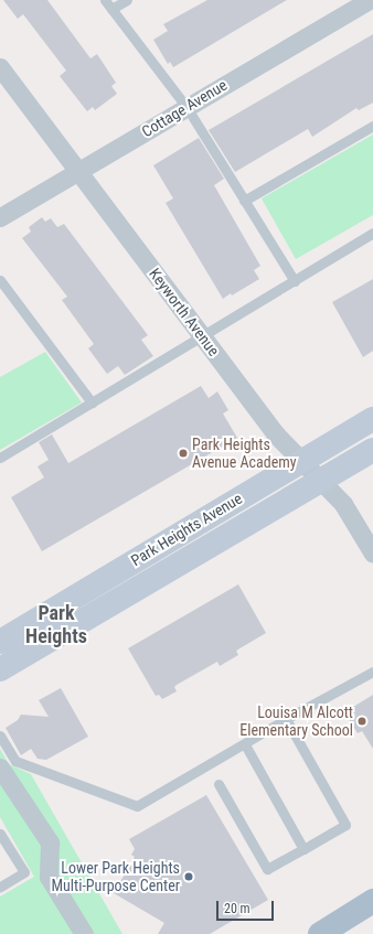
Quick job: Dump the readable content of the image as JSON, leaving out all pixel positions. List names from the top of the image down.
{
  "streets": {
    "main road": ["Park Heights Avenue"],
    "street": ["Cottage Avenue", "Keyworth Avenue"]
  },
  "crossings": [
    ["Cottage Avenue", "Keyworth Avenue"],
    ["Keyworth Avenue", "Park Heights Avenue"]
  ],
  "districts": ["Park Heights"],
  "places": ["Park Heights Avenue Academy", "Louisa M Alcott Elementary School", "Lower Park Heights Multi-Purpose Center"],
  "scale_bar": "20 m"
}
